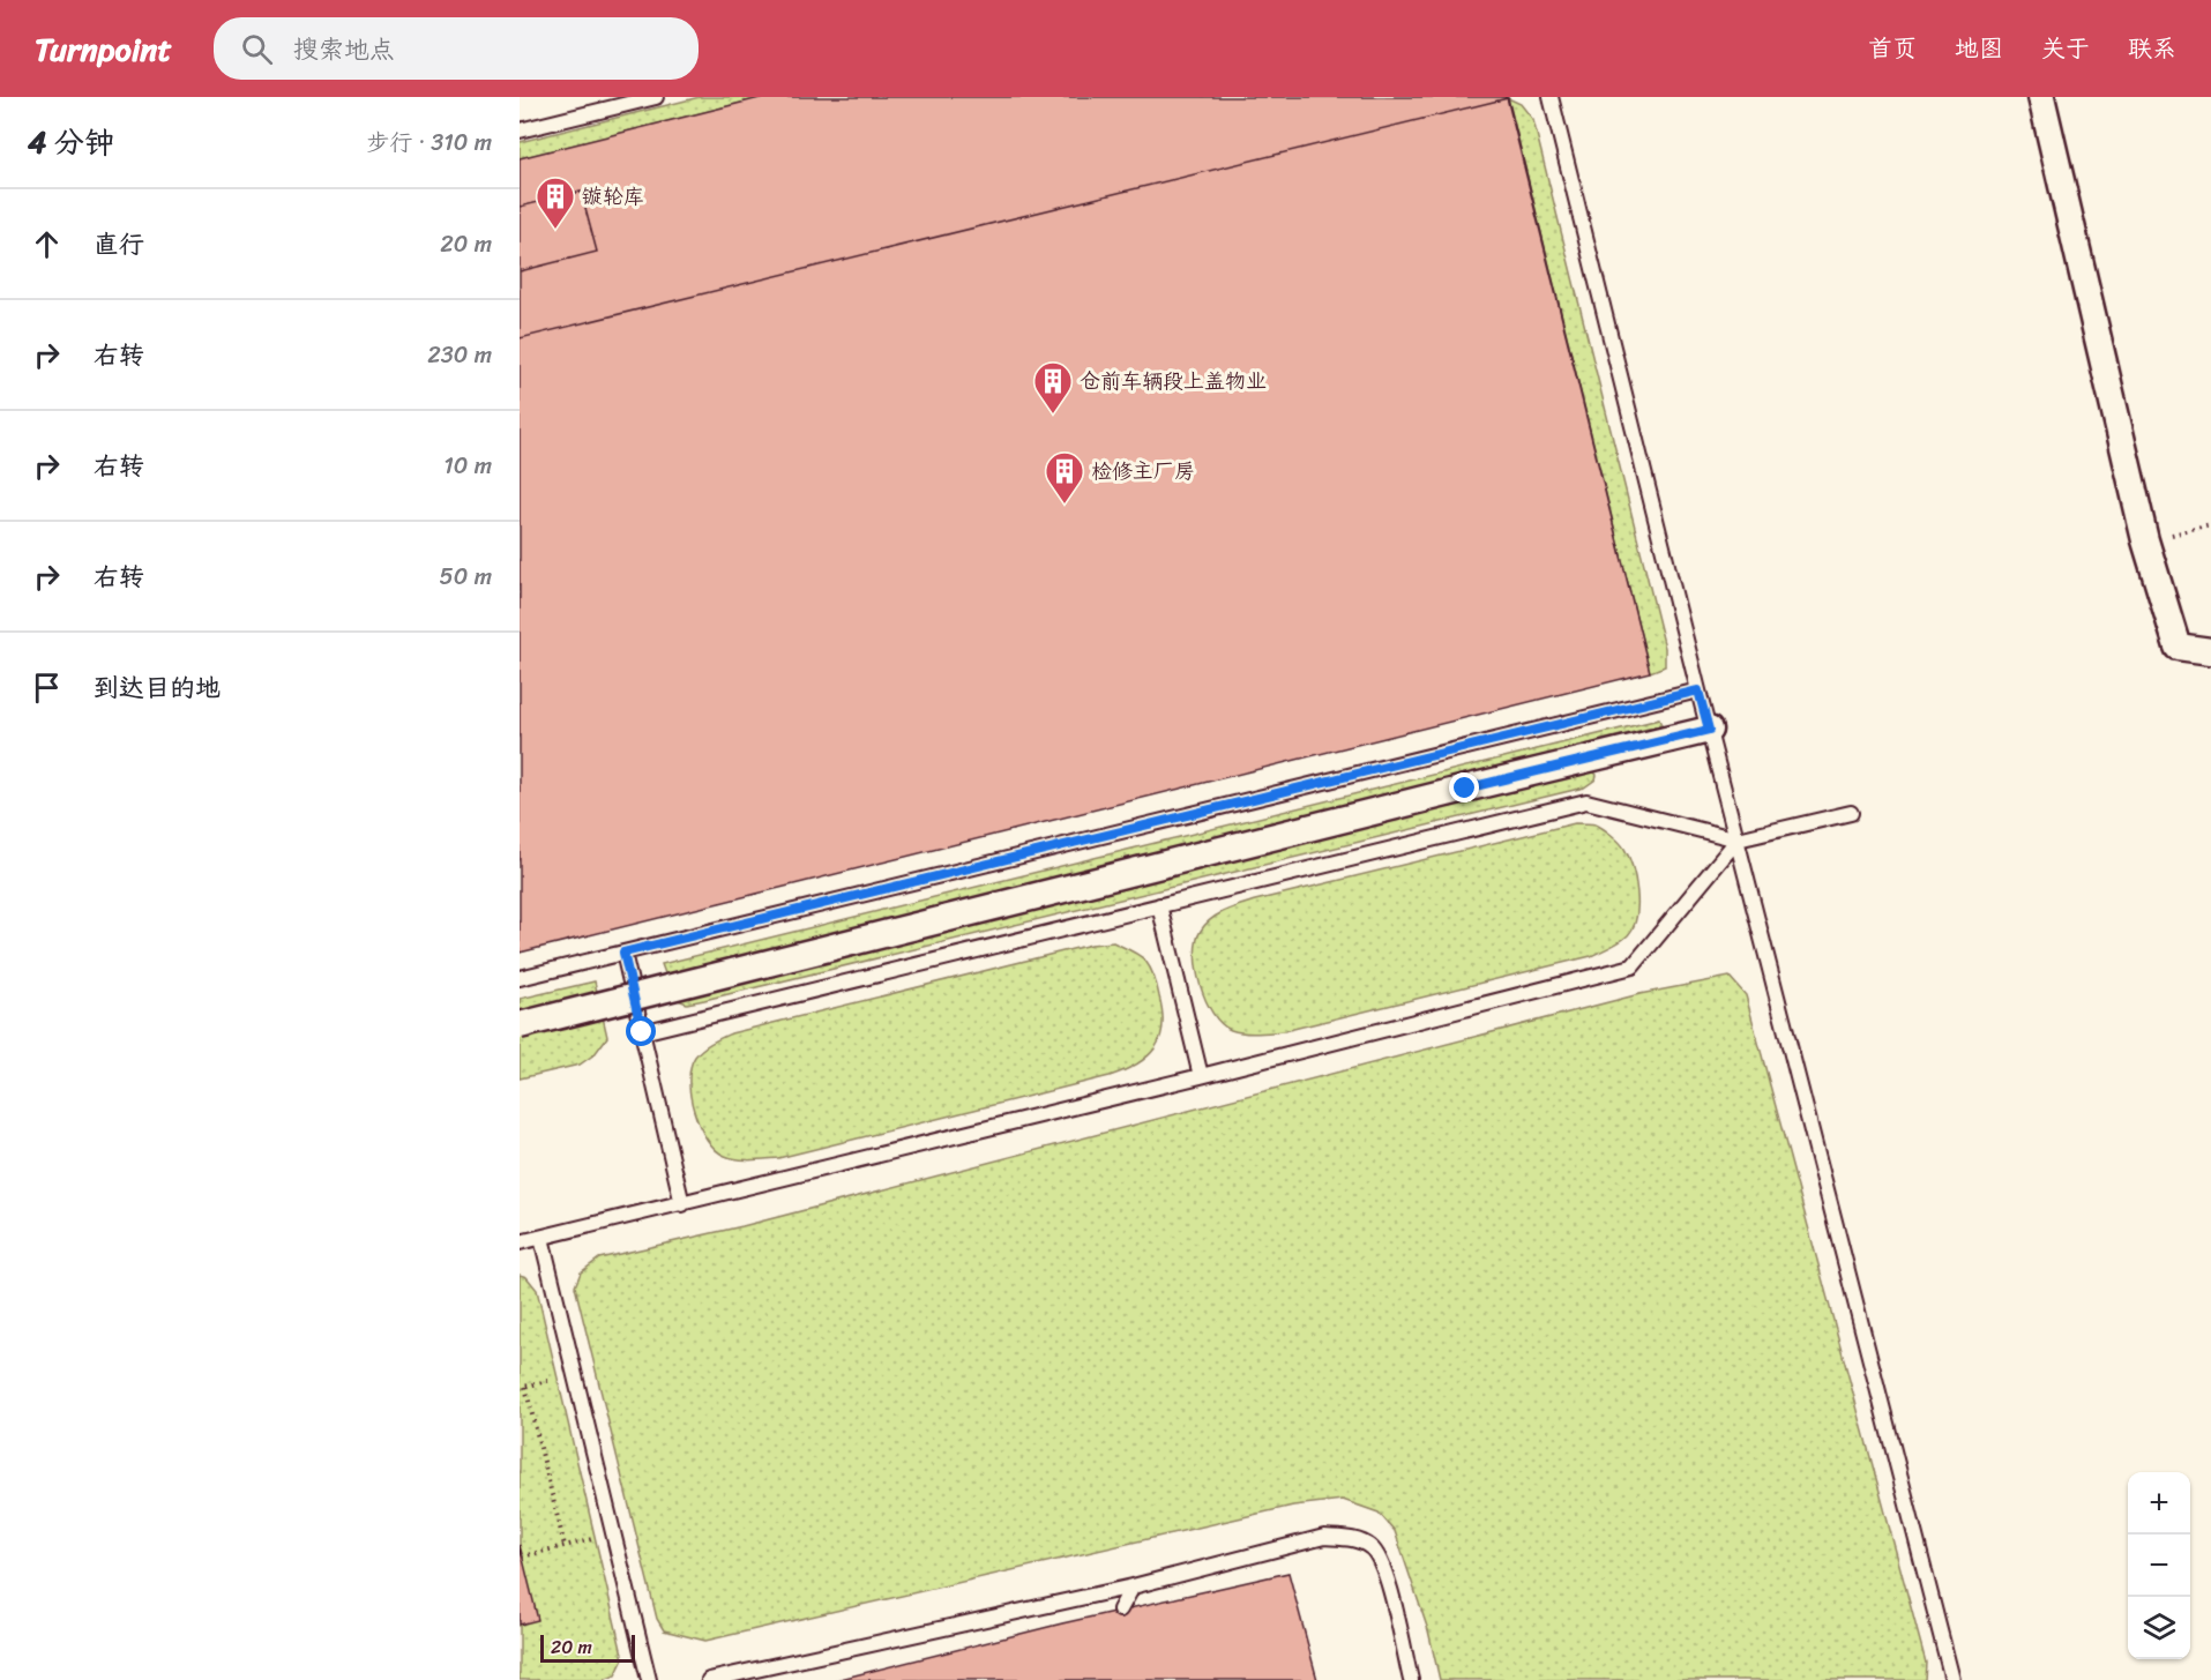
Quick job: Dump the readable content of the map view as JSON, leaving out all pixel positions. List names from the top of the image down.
{
  "places": {
    "building": ["镟轮库", "仓前车辆段上盖物业", "检修主厂房"]
  },
  "scale_bar": "20 m",
  "page": {
    "header": "Turnpoint",
    "search": "搜索地点",
    "nav": [
      "首页",
      "地图",
      "关于",
      "联系"
    ],
    "heading": ["4 分钟", "步行 · 310 m"],
    "list": [
      ["直行", "20 m"],
      ["右转", "230 m"],
      ["右转", "10 m"],
      ["右转", "50 m"],
      "到达目的地"
    ],
    "map_buttons": ["+", "−"],
    "scale": "20 m"
  }
}
